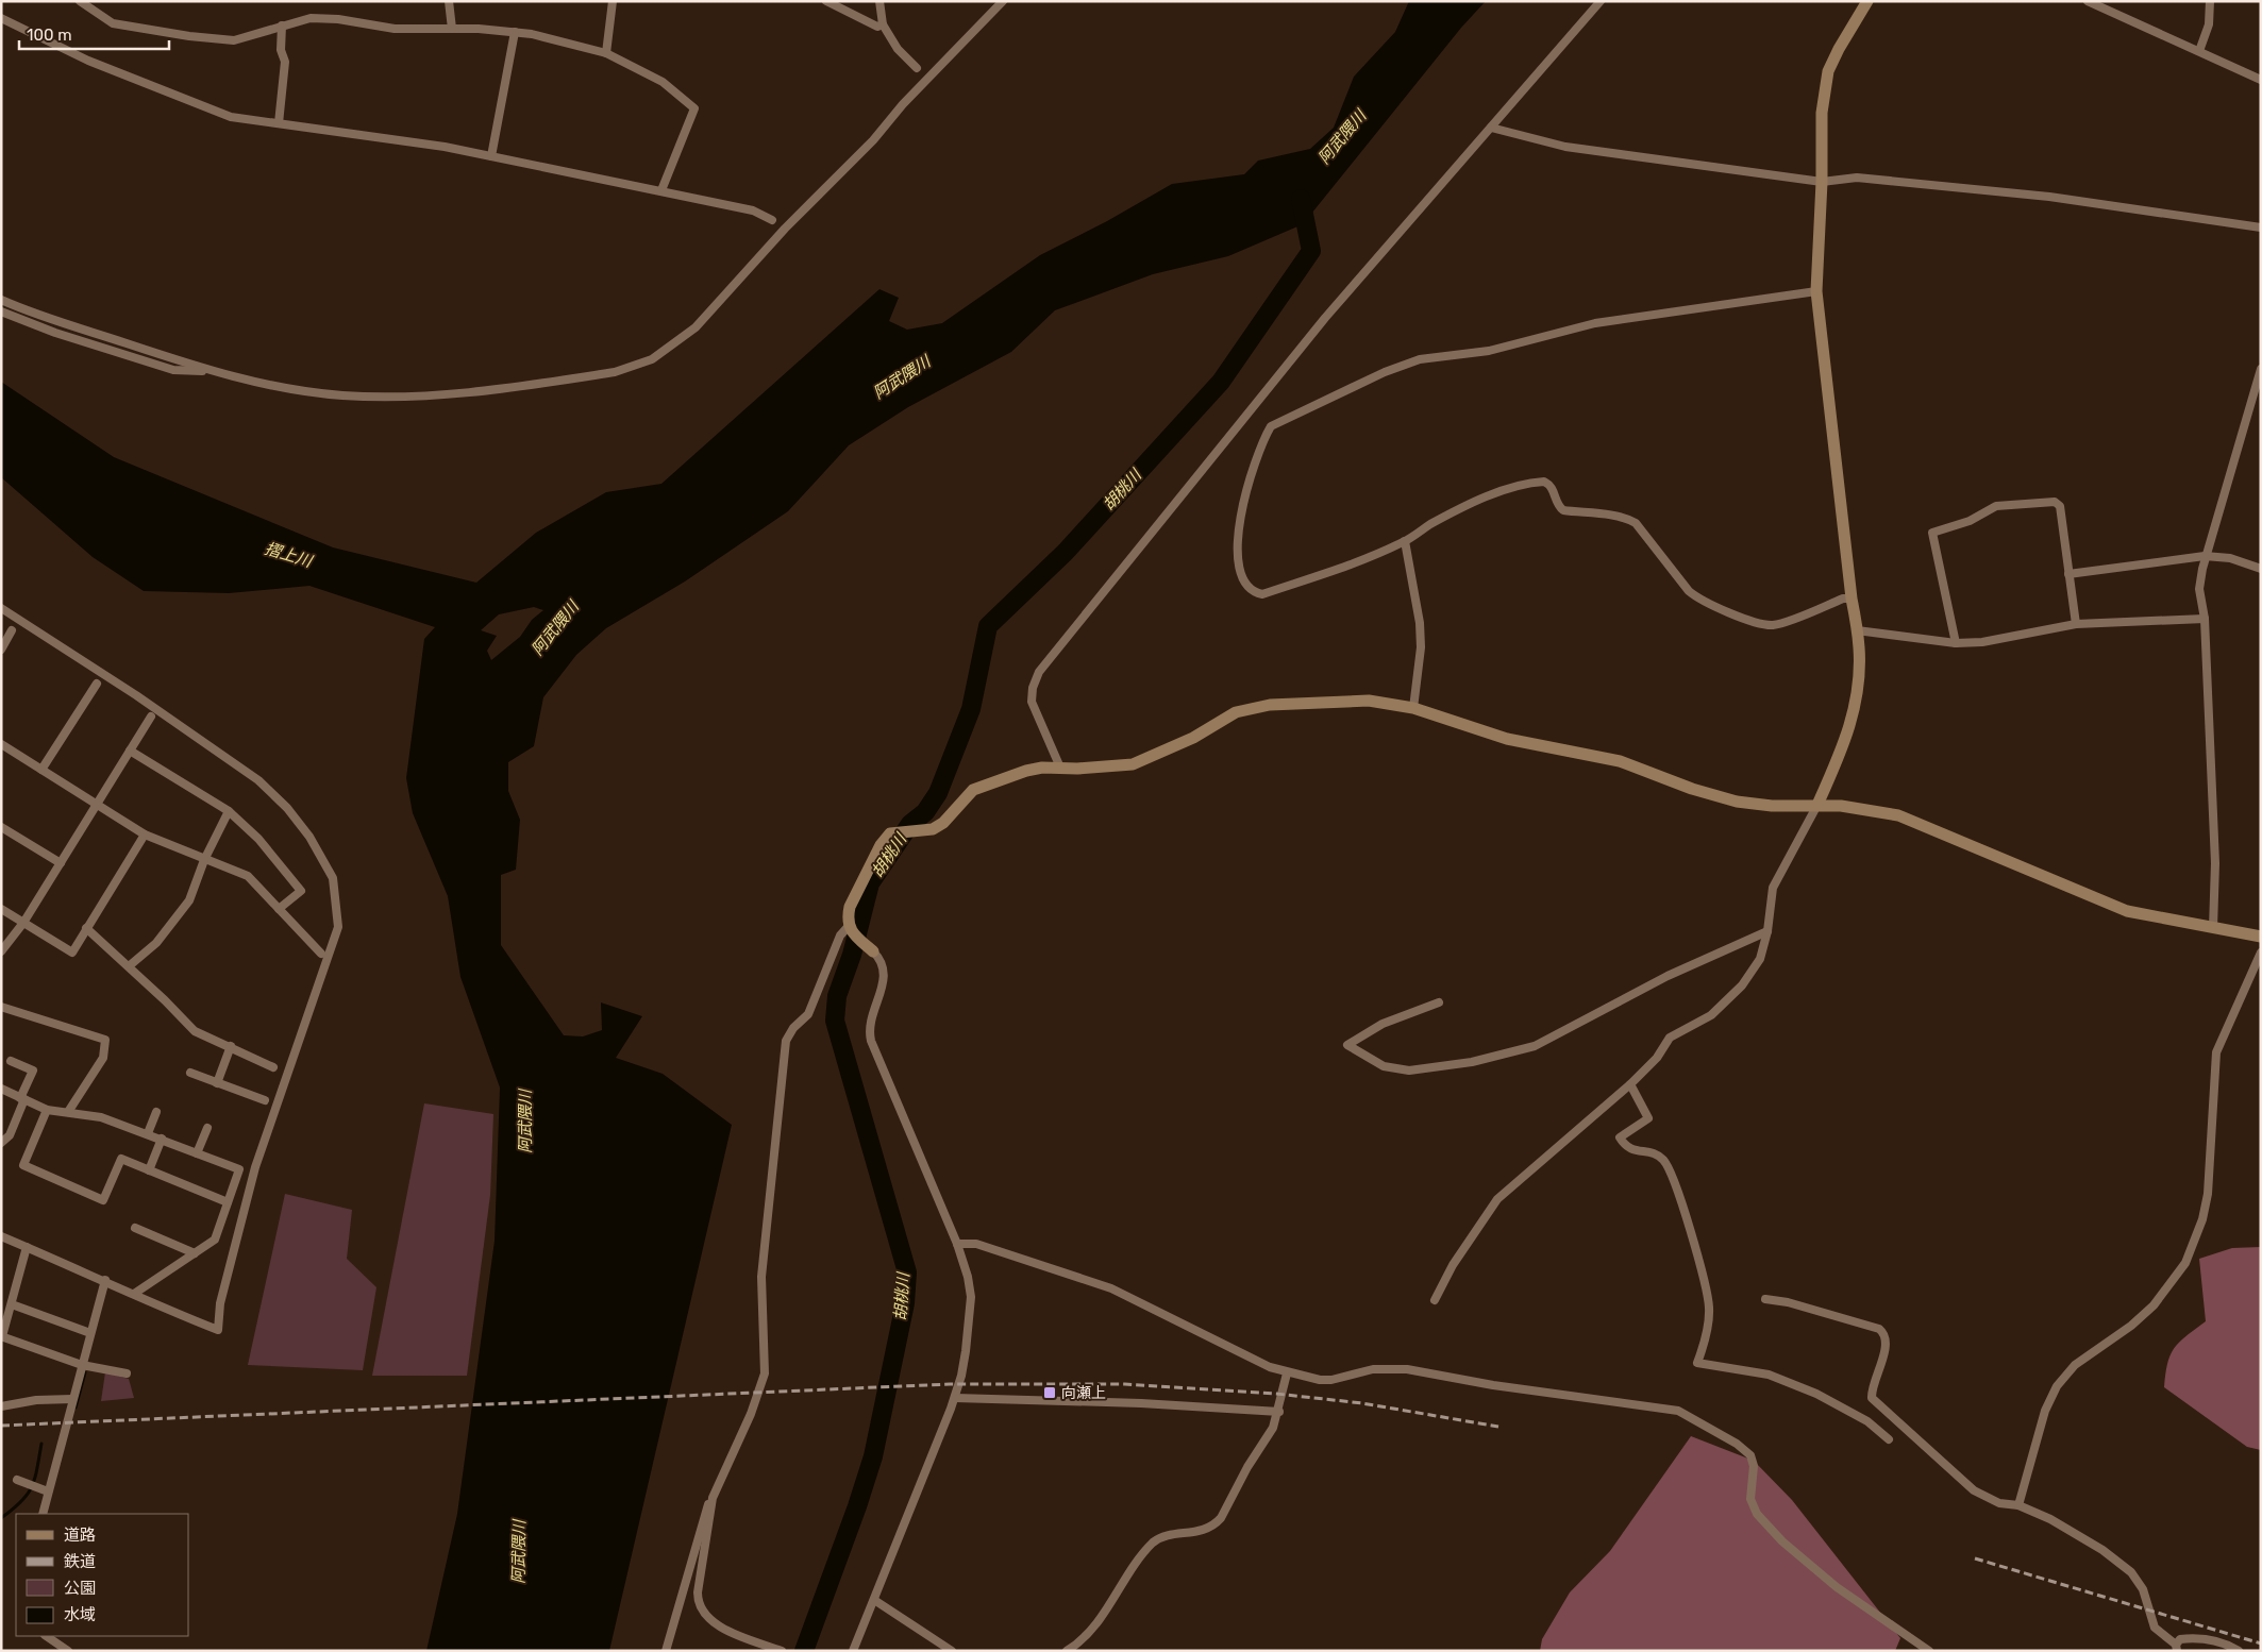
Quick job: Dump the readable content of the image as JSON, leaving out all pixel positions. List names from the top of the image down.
{
  "water": ["阿武隈川", "胡桃川", "摺上川"],
  "places": {
    "transit": ["向瀬上"]
  },
  "legend": [
    "道路",
    "鉄道",
    "公園",
    "水域"
  ],
  "scale_bar": "100 m"
}
